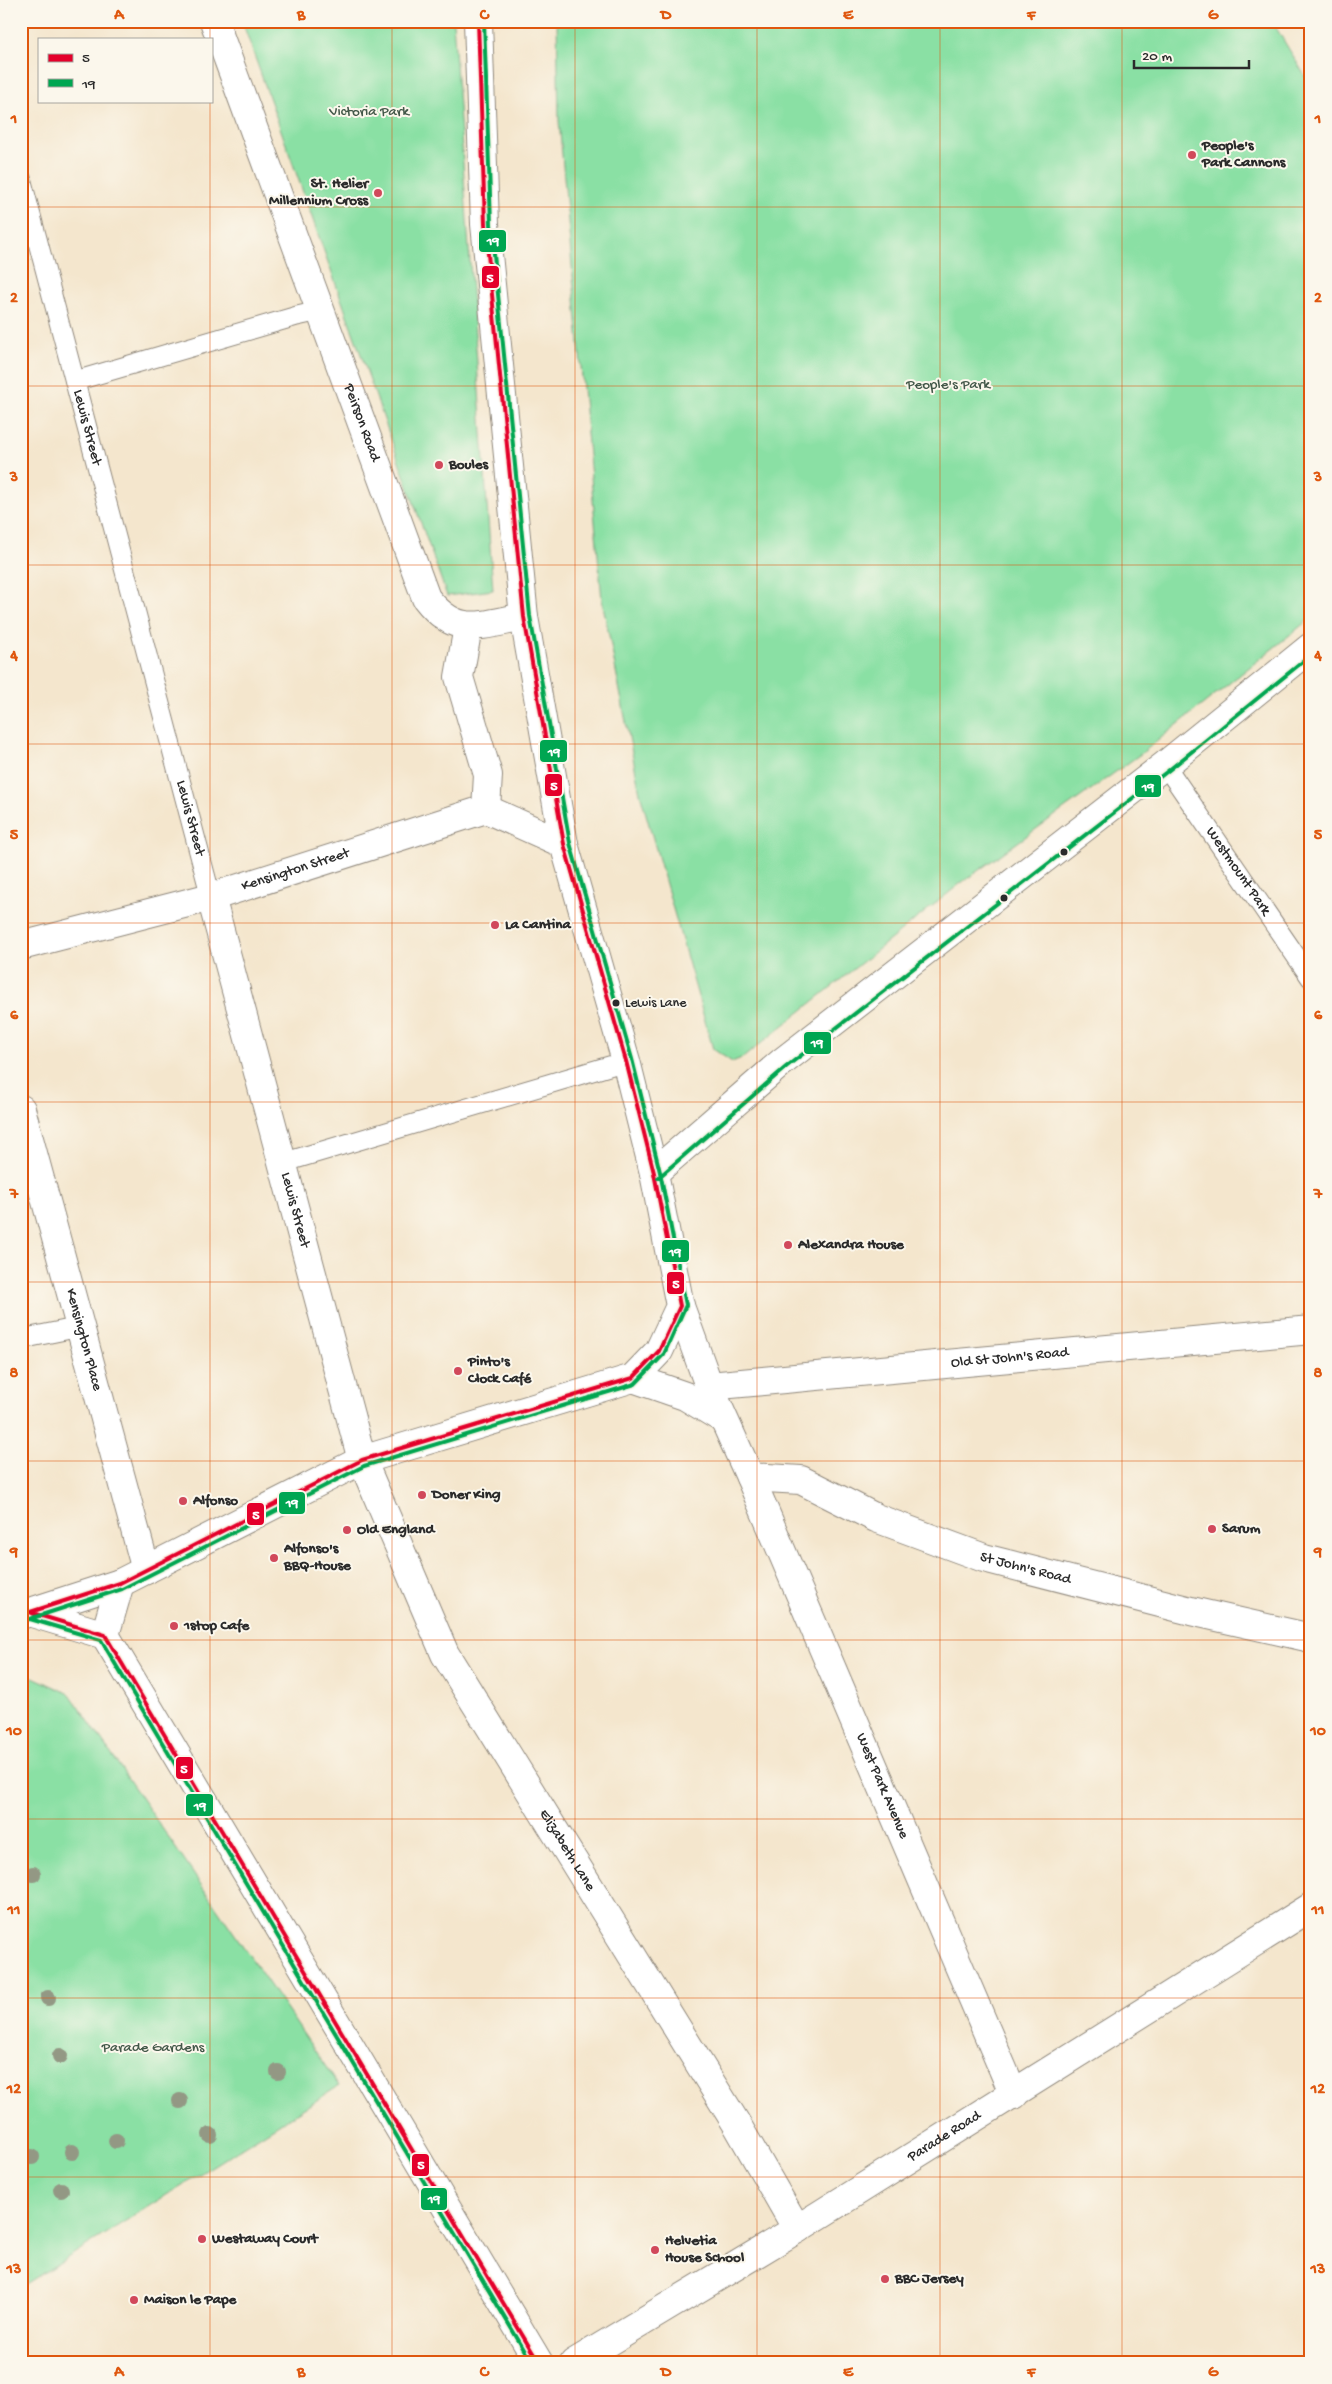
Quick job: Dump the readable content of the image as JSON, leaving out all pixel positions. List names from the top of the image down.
{
  "streets": {
    "street": [
      "Peirson Road",
      "Lewis Street",
      "Kensington Street",
      "Kensington Place",
      "Old St John's Road",
      "St John's Road",
      "West Park Avenue",
      "Elizabeth Lane",
      "Parade Road"
    ],
    "lane": ["Westmount Park"]
  },
  "crossings": [
    ["Lewis Street", "Kensington Street"],
    ["Lewis Street", "Elizabeth Lane"],
    ["Old St John's Road", "West Park Avenue"],
    ["St John's Road", "West Park Avenue"],
    ["West Park Avenue", "Parade Road"],
    ["Elizabeth Lane", "Parade Road"]
  ],
  "parks": ["Victoria Park", "People's Park", "Parade Gardens"],
  "places": [
    "People's Park Cannons",
    "St. Helier Millennium Cross",
    "Boules",
    "La Cantina",
    "Lewis Lane",
    "Alexandra House",
    "Pinto's Clock Café",
    "Doner King",
    "Alfonso",
    "Sarum",
    "Old England",
    "Alfonso's BBQ-House",
    "1stop Cafe",
    "Westaway Court",
    "Helvetia House School",
    "BBC Jersey",
    "Maison le Pape"
  ],
  "lines": ["transit line 5", "transit line 19"],
  "legend": ["5", "19"],
  "scale_bar": "20 m",
  "grid": {
    "columns": [
      "A",
      "B",
      "C",
      "D",
      "E",
      "F",
      "G"
    ],
    "rows": [
      "1",
      "2",
      "3",
      "4",
      "5",
      "6",
      "7",
      "8",
      "9",
      "10",
      "11",
      "12",
      "13"
    ]
  }
}
